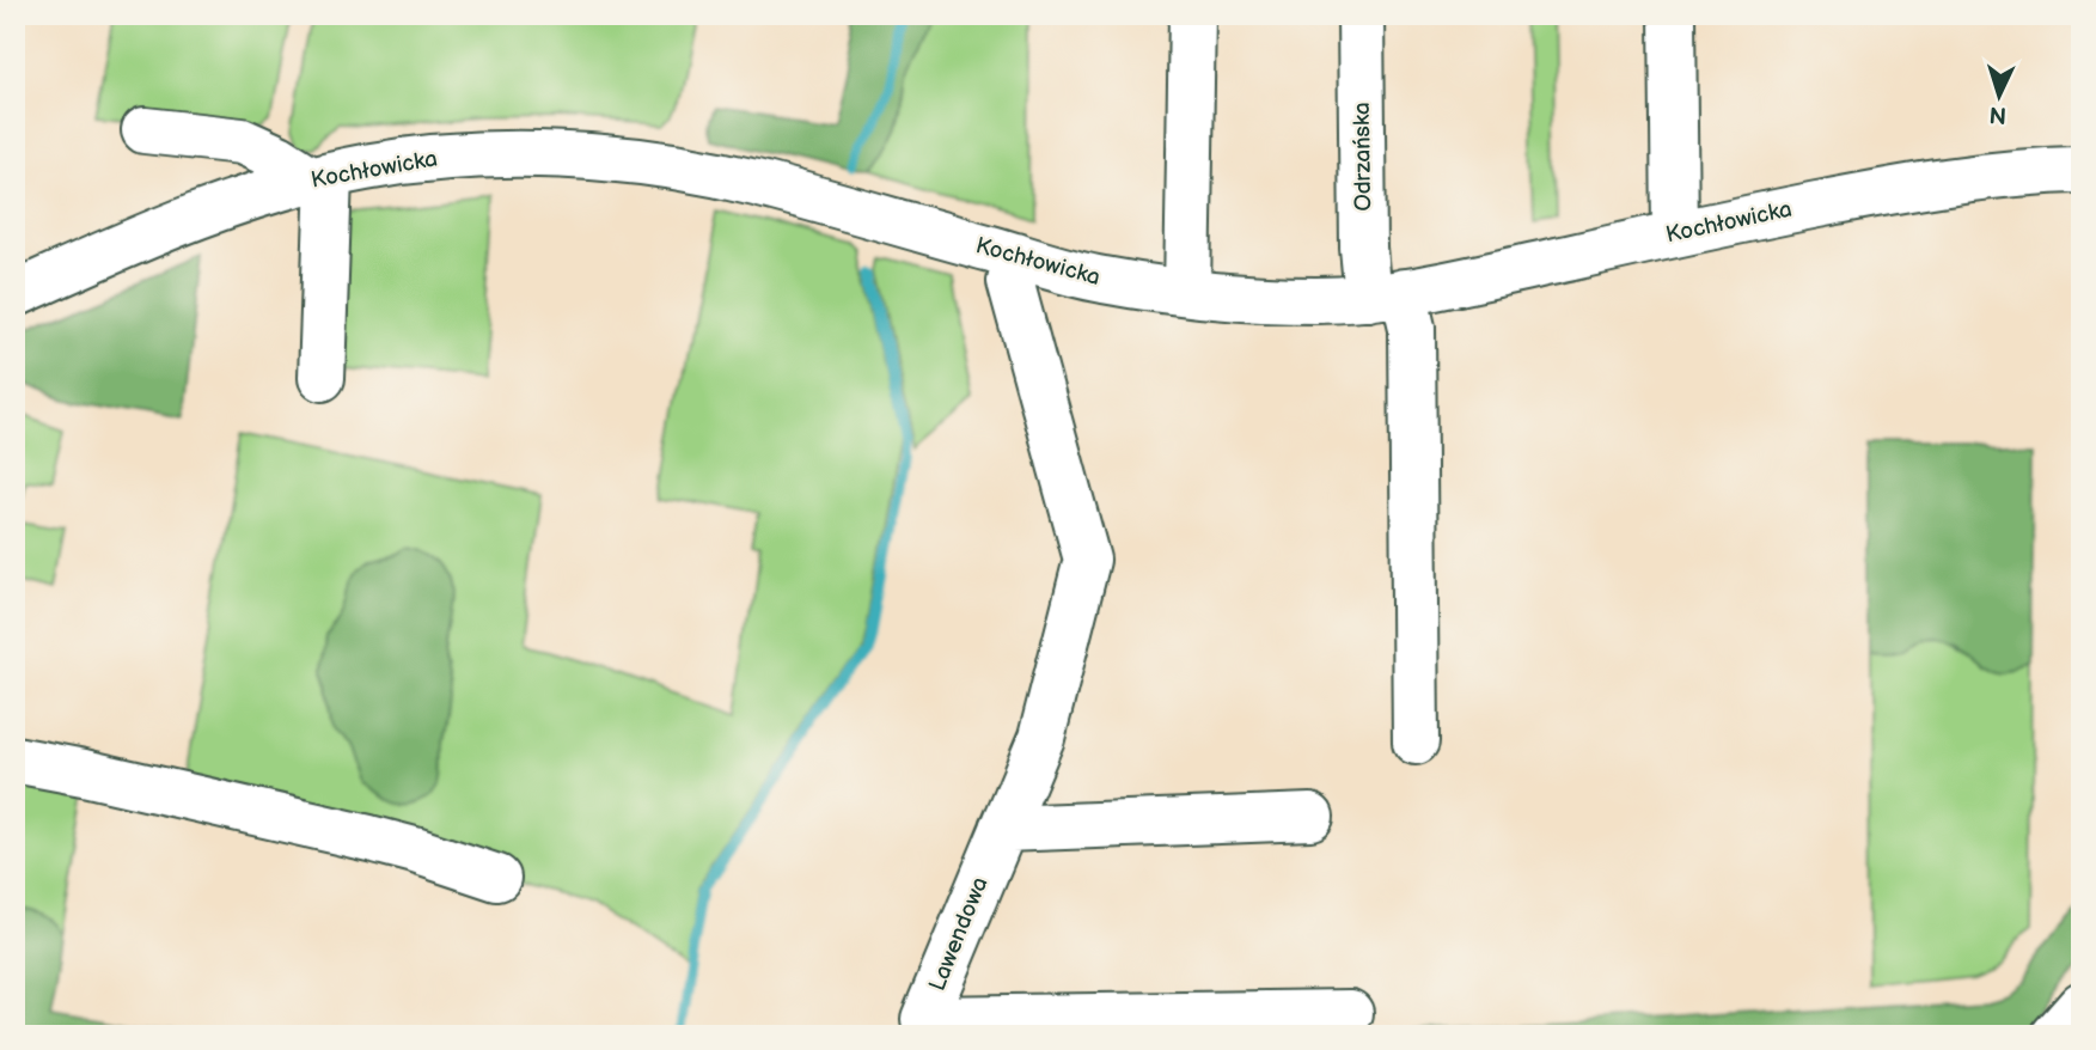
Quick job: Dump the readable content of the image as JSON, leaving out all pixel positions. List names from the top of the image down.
{
  "streets": {
    "street": ["Odrzańska", "Kochłowicka", "Lawendowa"]
  },
  "crossings": [
    ["Odrzańska", "Kochłowicka"],
    ["Kochłowicka", "Lawendowa"]
  ],
  "north": "bottom"
}
